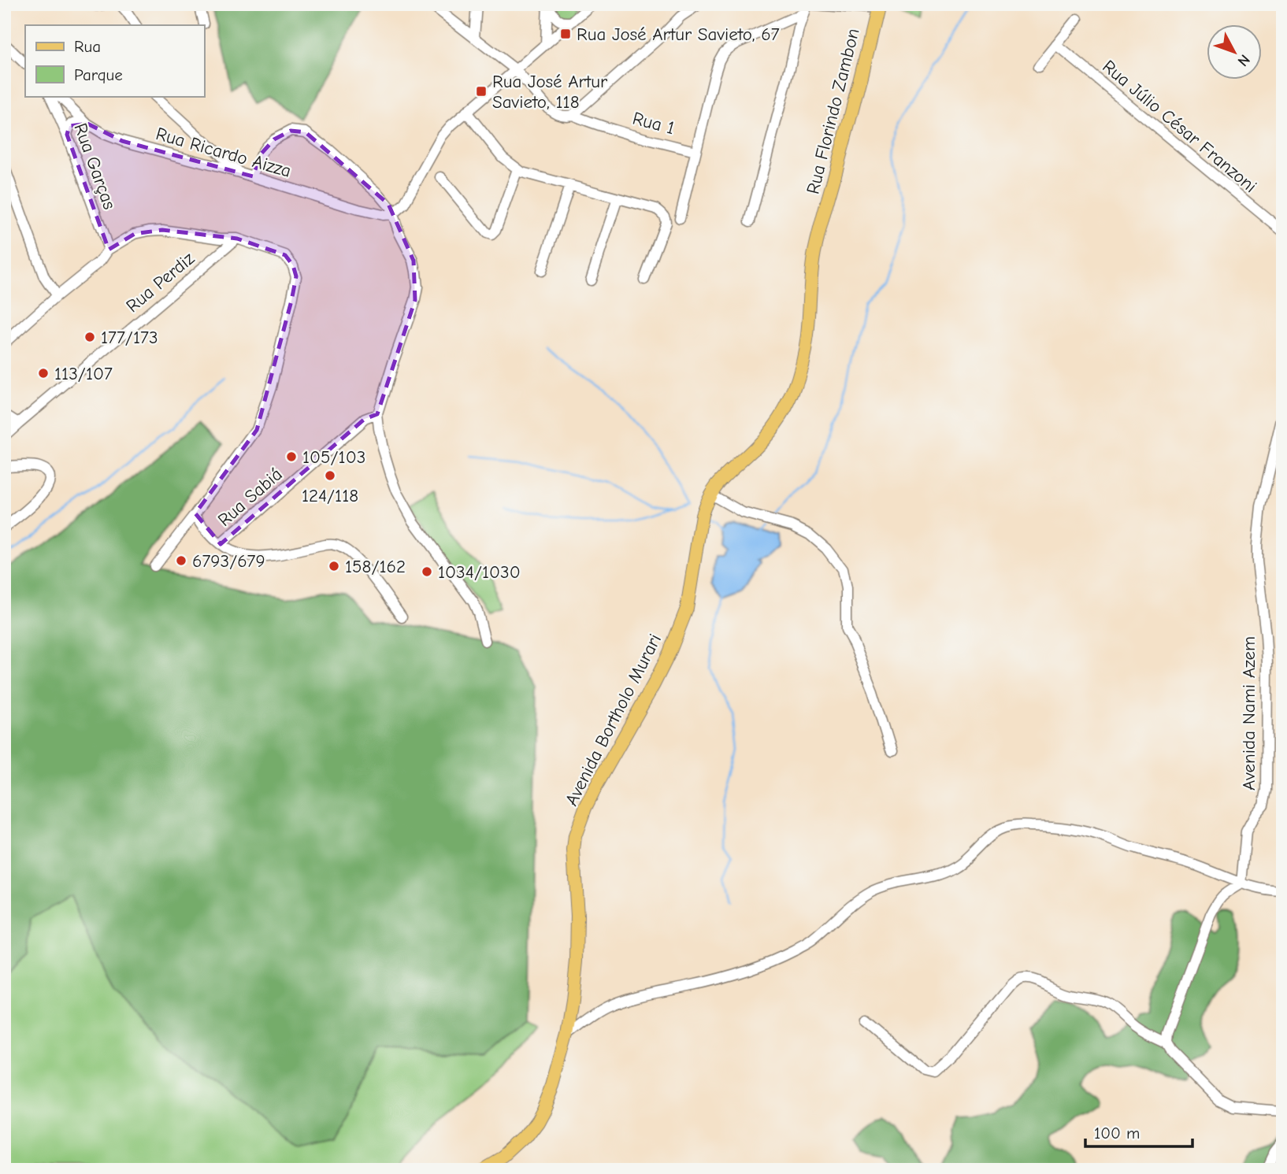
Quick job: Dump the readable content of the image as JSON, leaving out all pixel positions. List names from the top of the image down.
{
  "streets": {
    "main road": ["Rua Florindo Zambon", "Avenida Bortholo Murari"],
    "street": [
      "Rua 1",
      "Rua Júlio César Franzoni",
      "Rua Ricardo Aizza",
      "Rua Garças",
      "Rua Perdiz",
      "Rua Sabiá",
      "Avenida Nami Azem"
    ]
  },
  "crossings": [
    ["Rua Florindo Zambon", "Avenida Bortholo Murari"]
  ],
  "places": {
    "transit": ["Rua José Artur Savieto, 67", "Rua José Artur Savieto, 118"],
    "other": [
      "177/173",
      "113/107",
      "105/103",
      "124/118",
      "6793/679",
      "158/162",
      "1034/1030"
    ]
  },
  "legend": ["Rua", "Parque"],
  "scale_bar": "100 m",
  "north": "bottom right"
}
